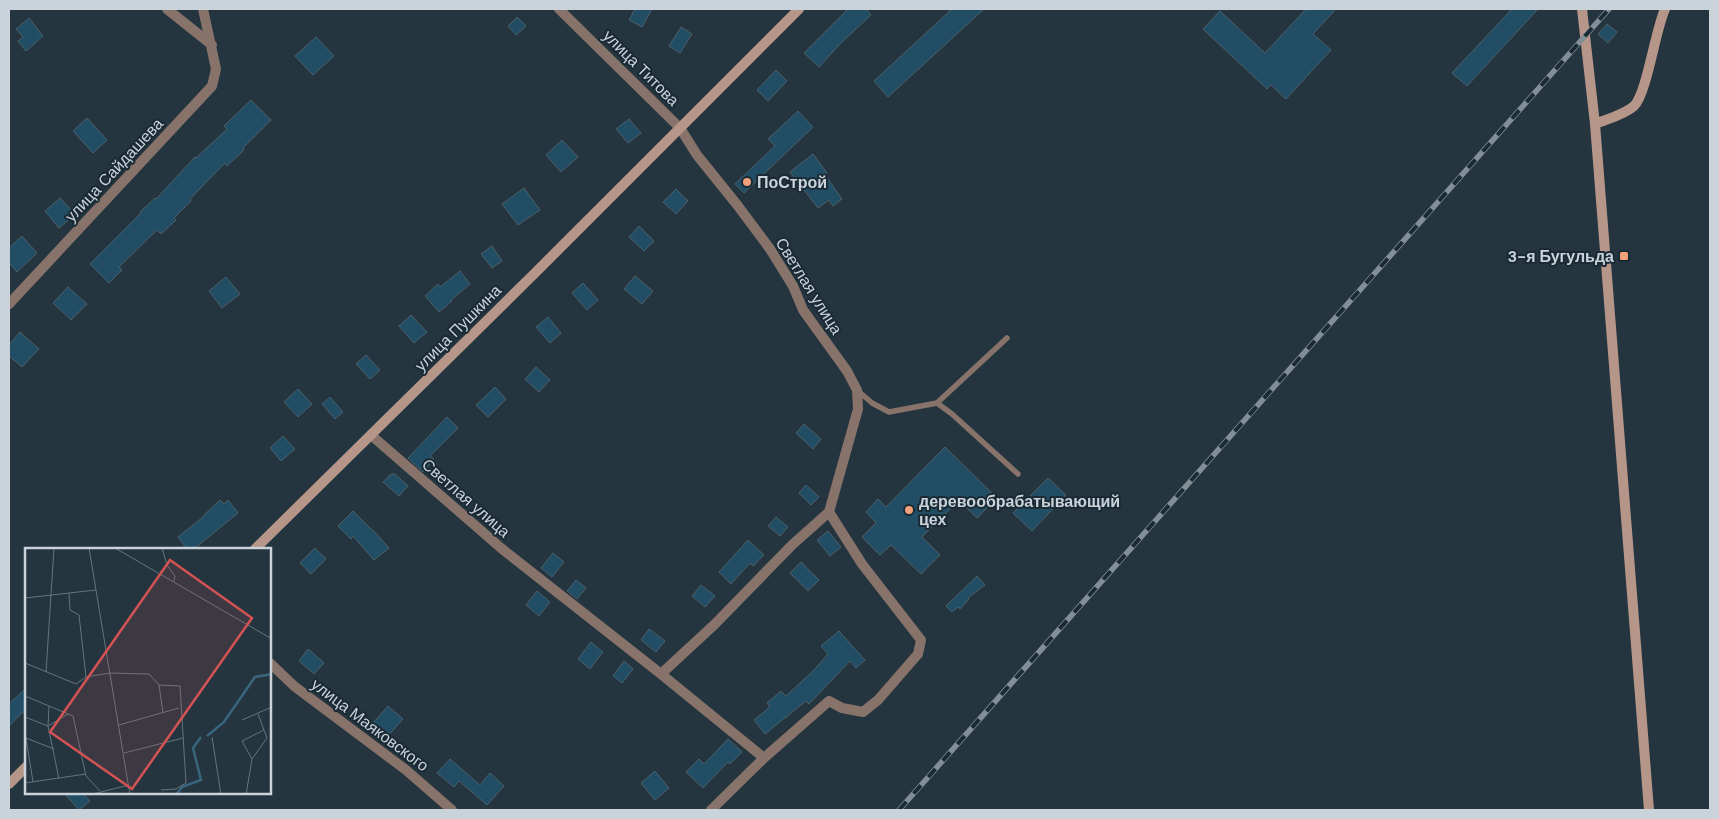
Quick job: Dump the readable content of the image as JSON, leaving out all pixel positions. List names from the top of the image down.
{
  "streets": {
    "main road": ["улица Пушкина"],
    "street": [
      "улица Титова",
      "улица Сайдашева",
      "Светлая улица",
      "улица Маяковского"
    ]
  },
  "crossings": [
    ["улица Титова", "Светлая улица"],
    ["улица Титова", "улица Пушкина"],
    ["Светлая улица", "улица Пушкина"]
  ],
  "places": {
    "other": ["ПоСтрой", "деревообрабатывающий цех"],
    "transit": ["3-я Бугульда"]
  }
}
